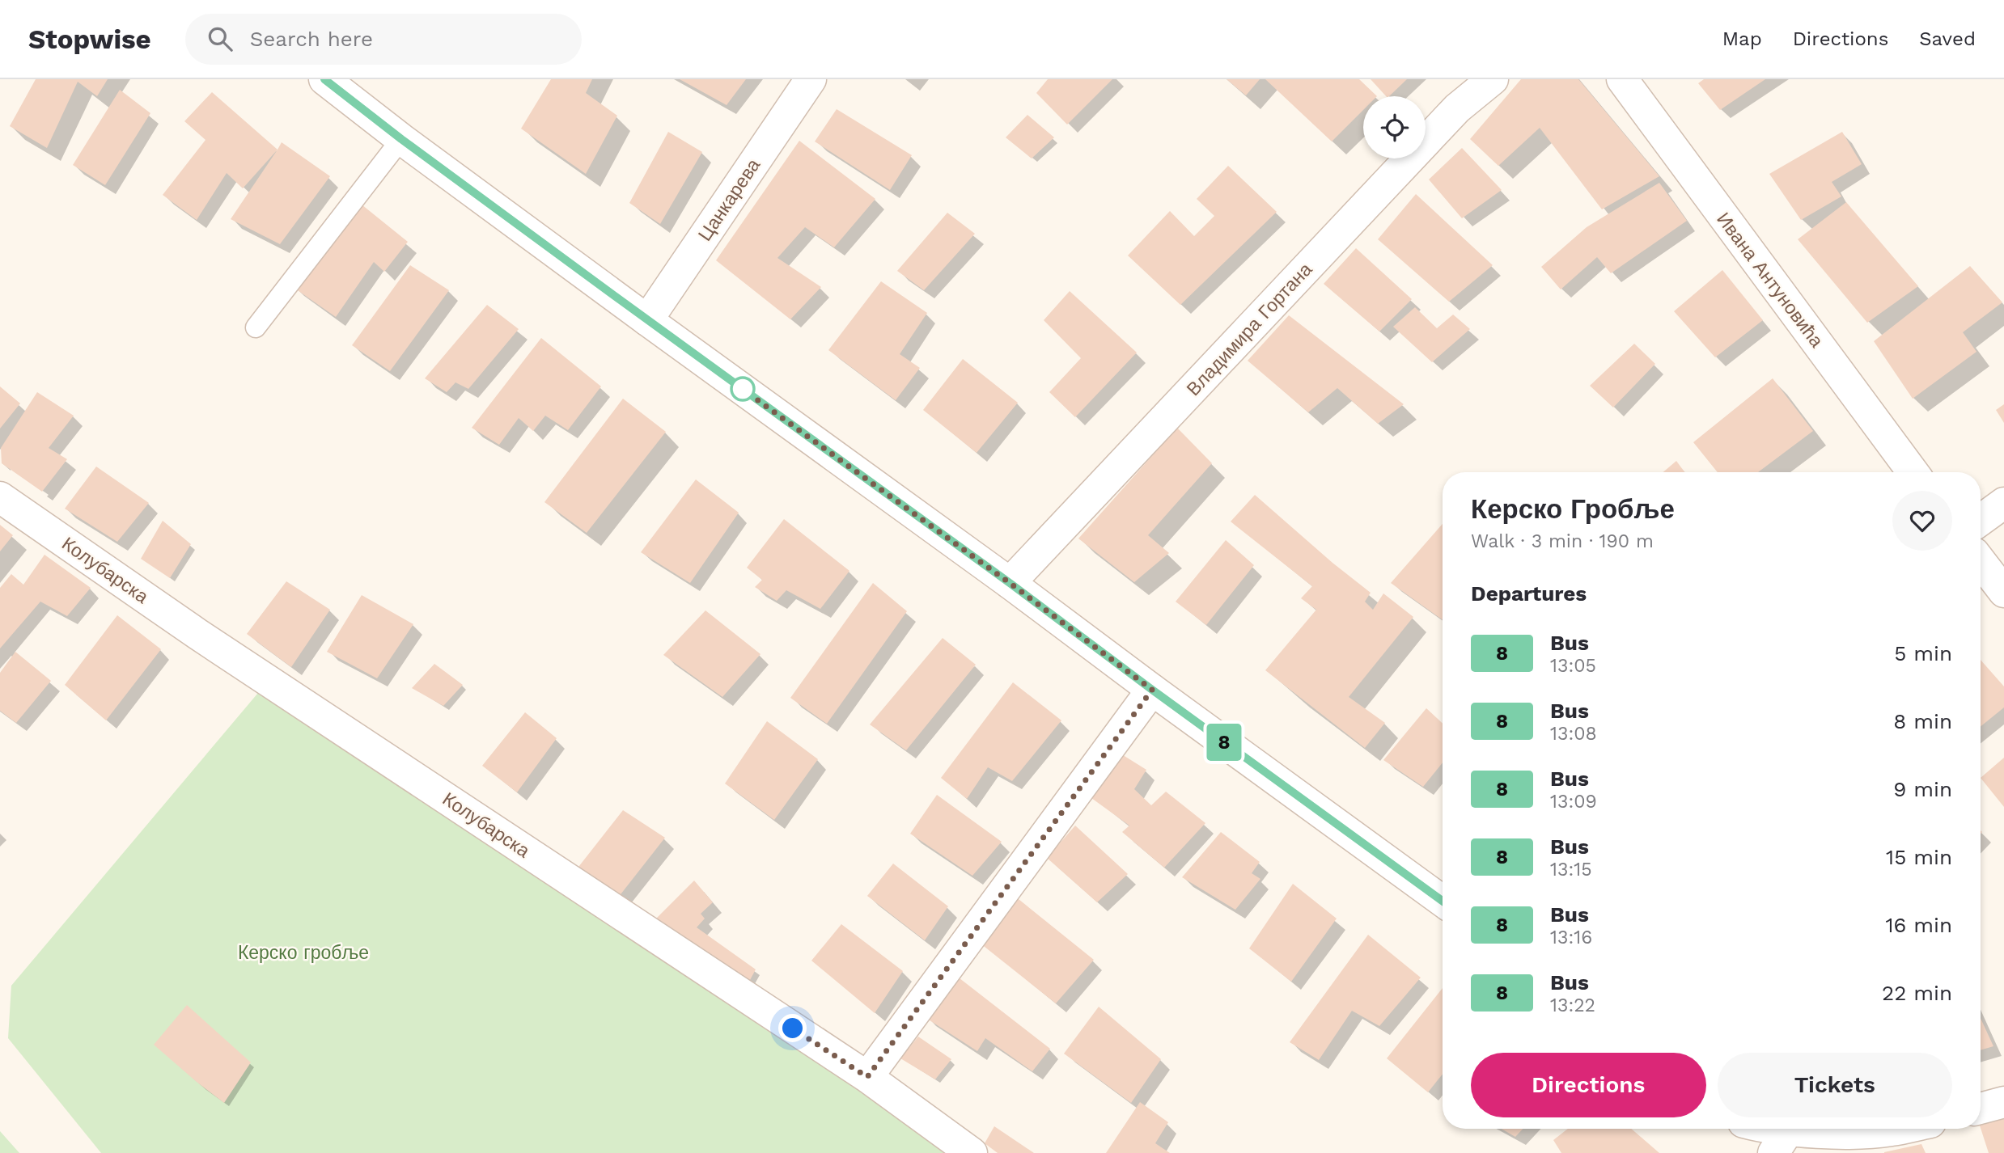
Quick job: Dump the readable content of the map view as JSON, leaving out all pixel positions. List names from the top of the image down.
{
  "streets": {
    "street": [
      "Цанкарева",
      "Ивана Антуновића",
      "Владимира Гортана",
      "Колубарска"
    ]
  },
  "parks": ["Керско гробље"],
  "lines": ["bus line 8"],
  "page": {
    "header": "Stopwise",
    "search": "Search here",
    "nav": ["Map", "Directions", "Saved"],
    "on_map": "8",
    "heading": [
      ["Керско Гробље", "Walk · 3 min · 190 m"],
      "Departures"
    ],
    "list": [
      {
        "mark": "8",
        "name": "Bus",
        "note": "13:05",
        "value": "5 min"
      },
      {
        "mark": "8",
        "name": "Bus",
        "note": "13:08",
        "value": "8 min"
      },
      {
        "mark": "8",
        "name": "Bus",
        "note": "13:09",
        "value": "9 min"
      },
      {
        "mark": "8",
        "name": "Bus",
        "note": "13:15",
        "value": "15 min"
      },
      {
        "mark": "8",
        "name": "Bus",
        "note": "13:16",
        "value": "16 min"
      },
      {
        "mark": "8",
        "name": "Bus",
        "note": "13:22",
        "value": "22 min"
      }
    ],
    "buttons": ["Directions", "Tickets"]
  }
}
